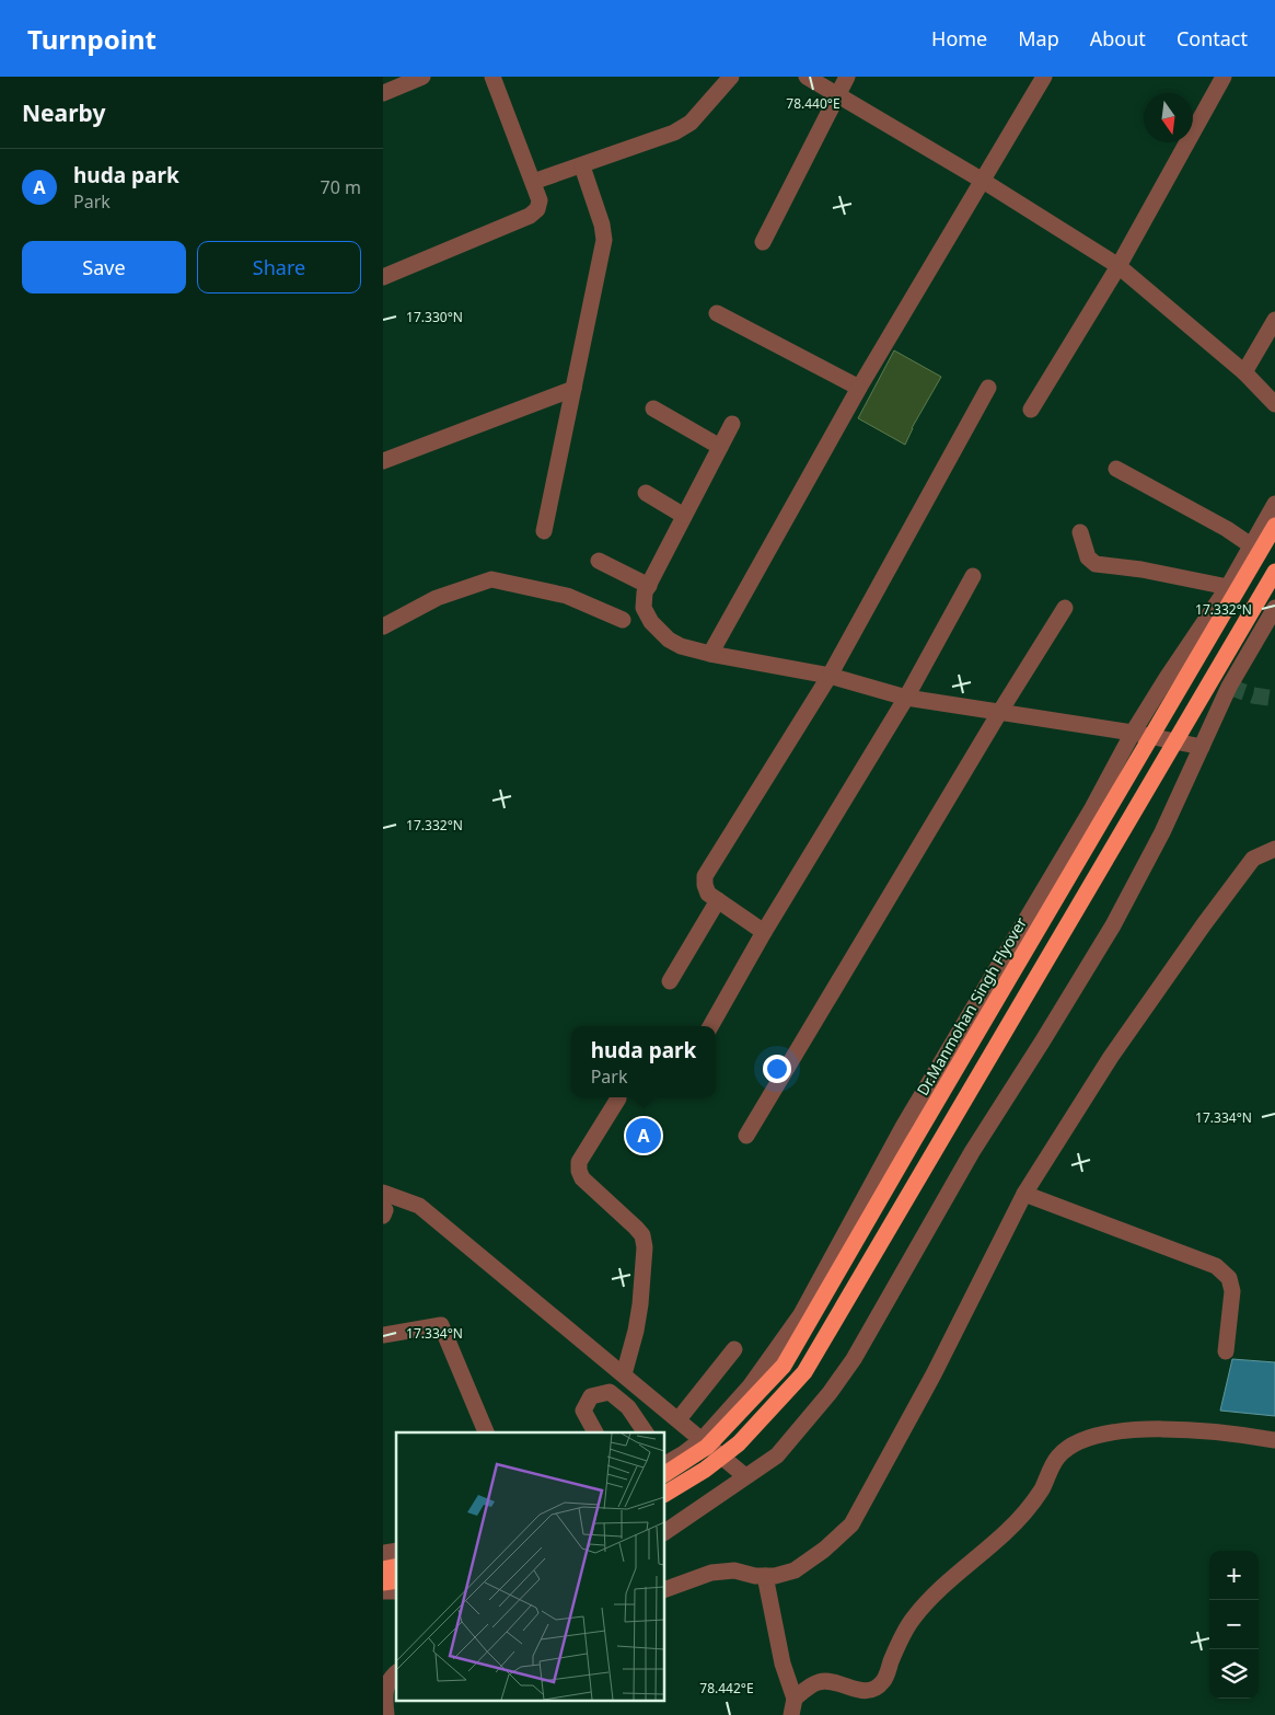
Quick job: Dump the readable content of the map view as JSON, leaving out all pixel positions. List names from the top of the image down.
{
  "streets": {
    "highway": ["Dr.Manmohan Singh Flyover"]
  },
  "north": "bottom",
  "page": {
    "header": "Turnpoint",
    "nav": [
      "Home",
      "Map",
      "About",
      "Contact"
    ],
    "heading": "Nearby",
    "list": [
      {
        "mark": "A",
        "name": "huda park",
        "note": "Park",
        "value": "70 m"
      }
    ],
    "buttons": ["Save", "Share"],
    "popup": ["huda park", "Park"],
    "pins": "A",
    "map_buttons": ["+", "−"]
  },
  "coordinates": [
    "78.440°E",
    "17.330°N",
    "17.332°N",
    "17.334°N",
    "78.442°E"
  ]
}
